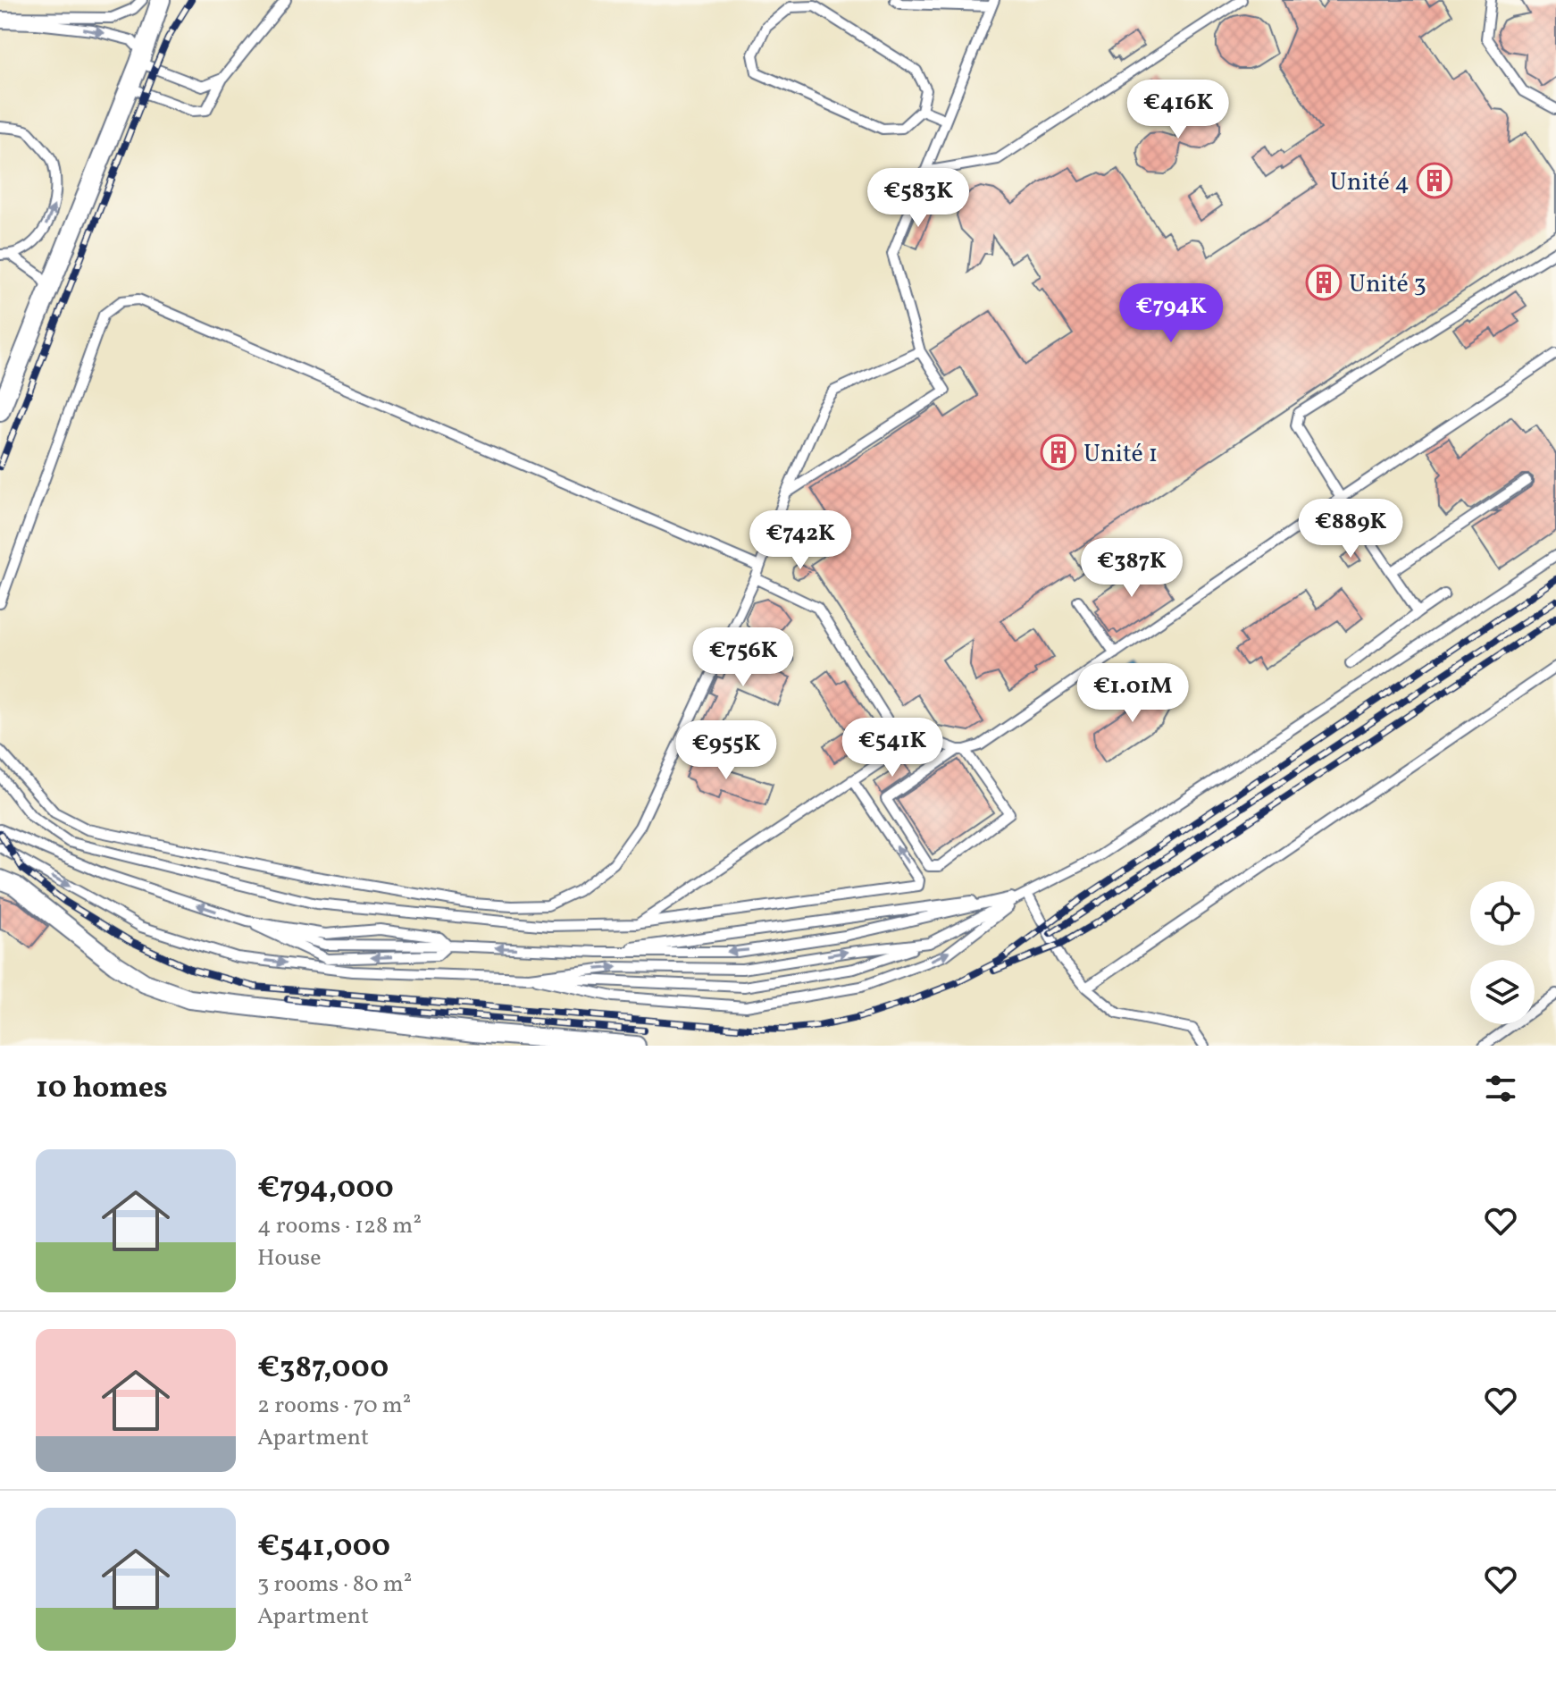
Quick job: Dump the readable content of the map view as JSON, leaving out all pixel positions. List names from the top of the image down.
{
  "places": {
    "building": ["Unité 4", "Unité 3", "Unité 1"]
  },
  "page": {
    "price": [
      "€416K",
      "€583K",
      "€794K",
      "€889K",
      "€742K",
      "€387K",
      "€756K",
      "€1.01M",
      "€541K",
      "€955K"
    ],
    "heading": "10 homes",
    "list": [
      {
        "name": "€794,000",
        "note": "4 rooms · 128 m² · House"
      },
      {
        "name": "€387,000",
        "note": "2 rooms · 70 m² · Apartment"
      },
      {
        "name": "€541,000",
        "note": "3 rooms · 80 m² · Apartment"
      }
    ]
  }
}
